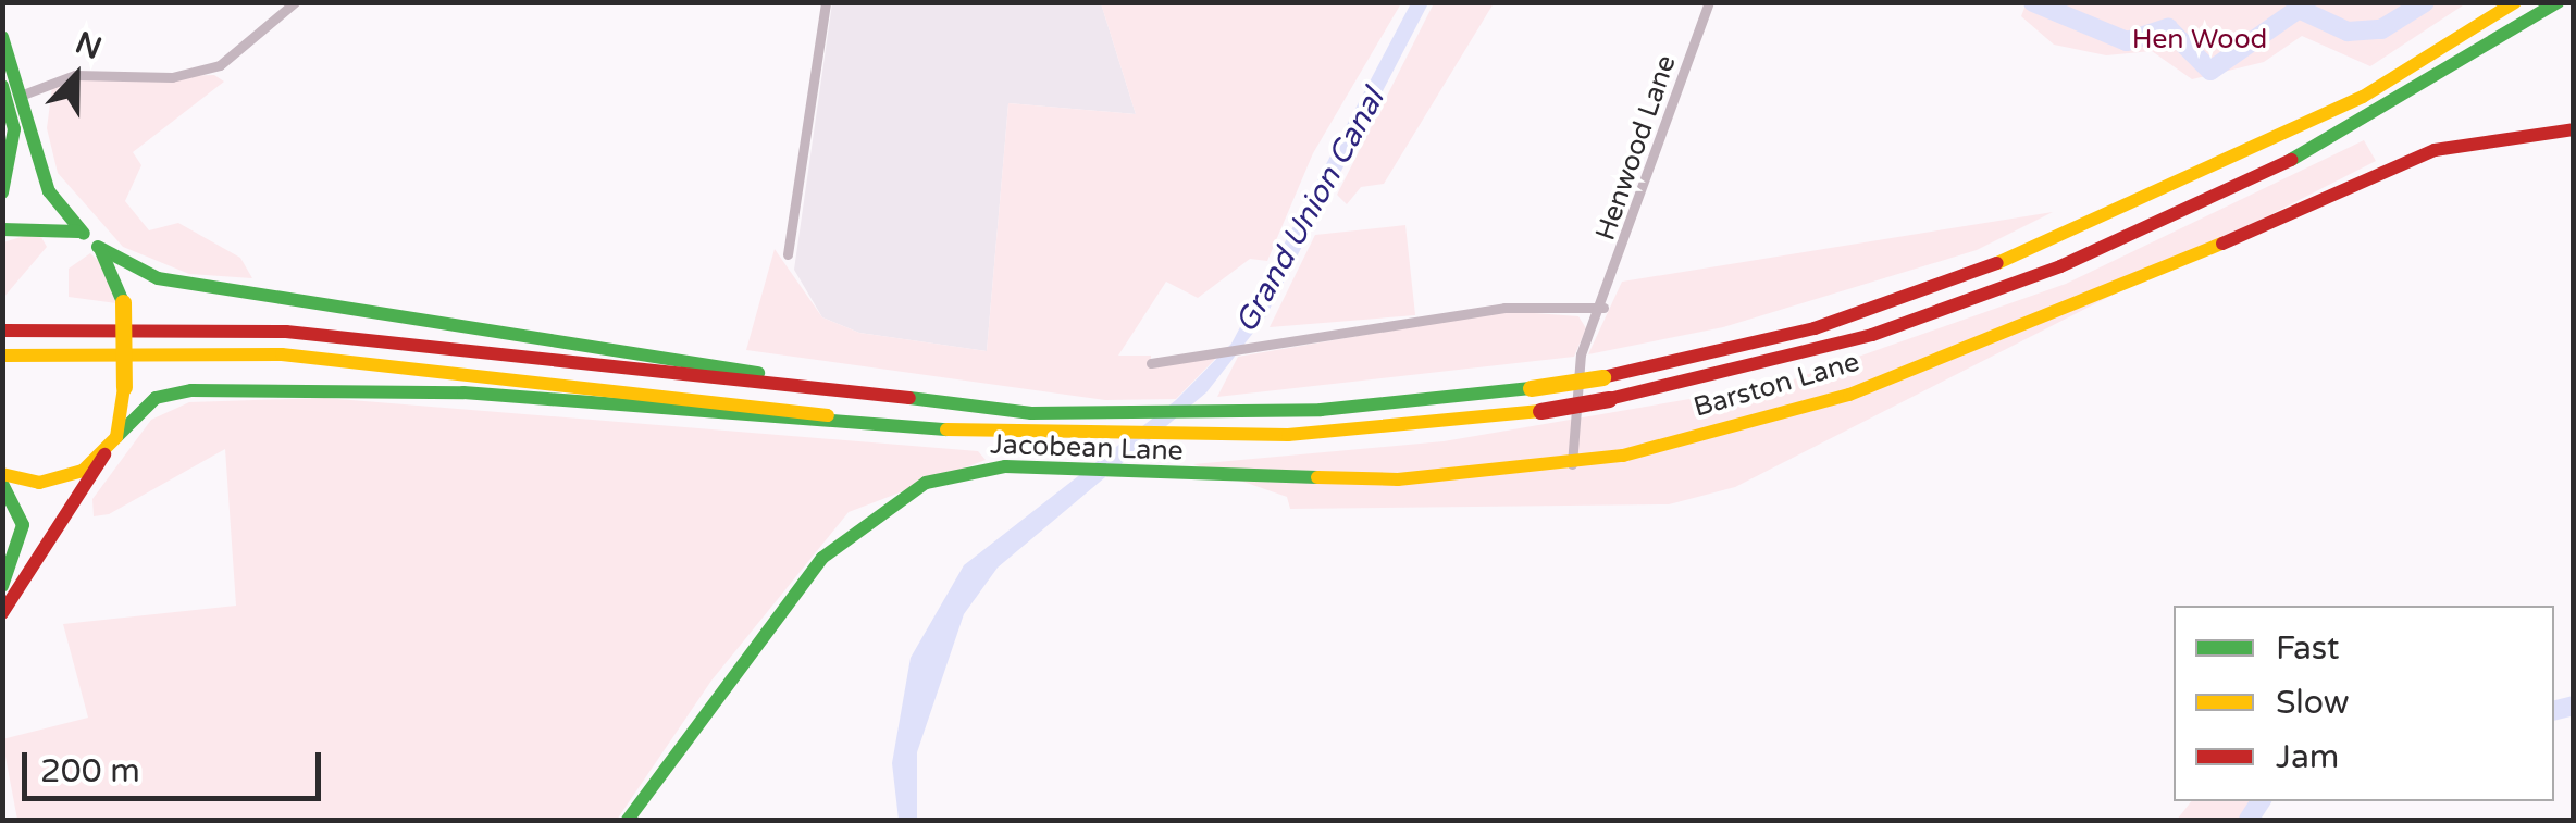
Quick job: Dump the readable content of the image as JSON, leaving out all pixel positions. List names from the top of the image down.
{
  "streets": {
    "main road": ["Barston Lane", "Jacobean Lane"],
    "street": ["Henwood Lane"]
  },
  "crossings": [
    ["Barston Lane", "Jacobean Lane"]
  ],
  "water": ["Grand Union Canal"],
  "parks": ["Hen Wood"],
  "legend": ["Fast", "Slow", "Jam"],
  "scale_bar": "200 m",
  "north": "top"
}
